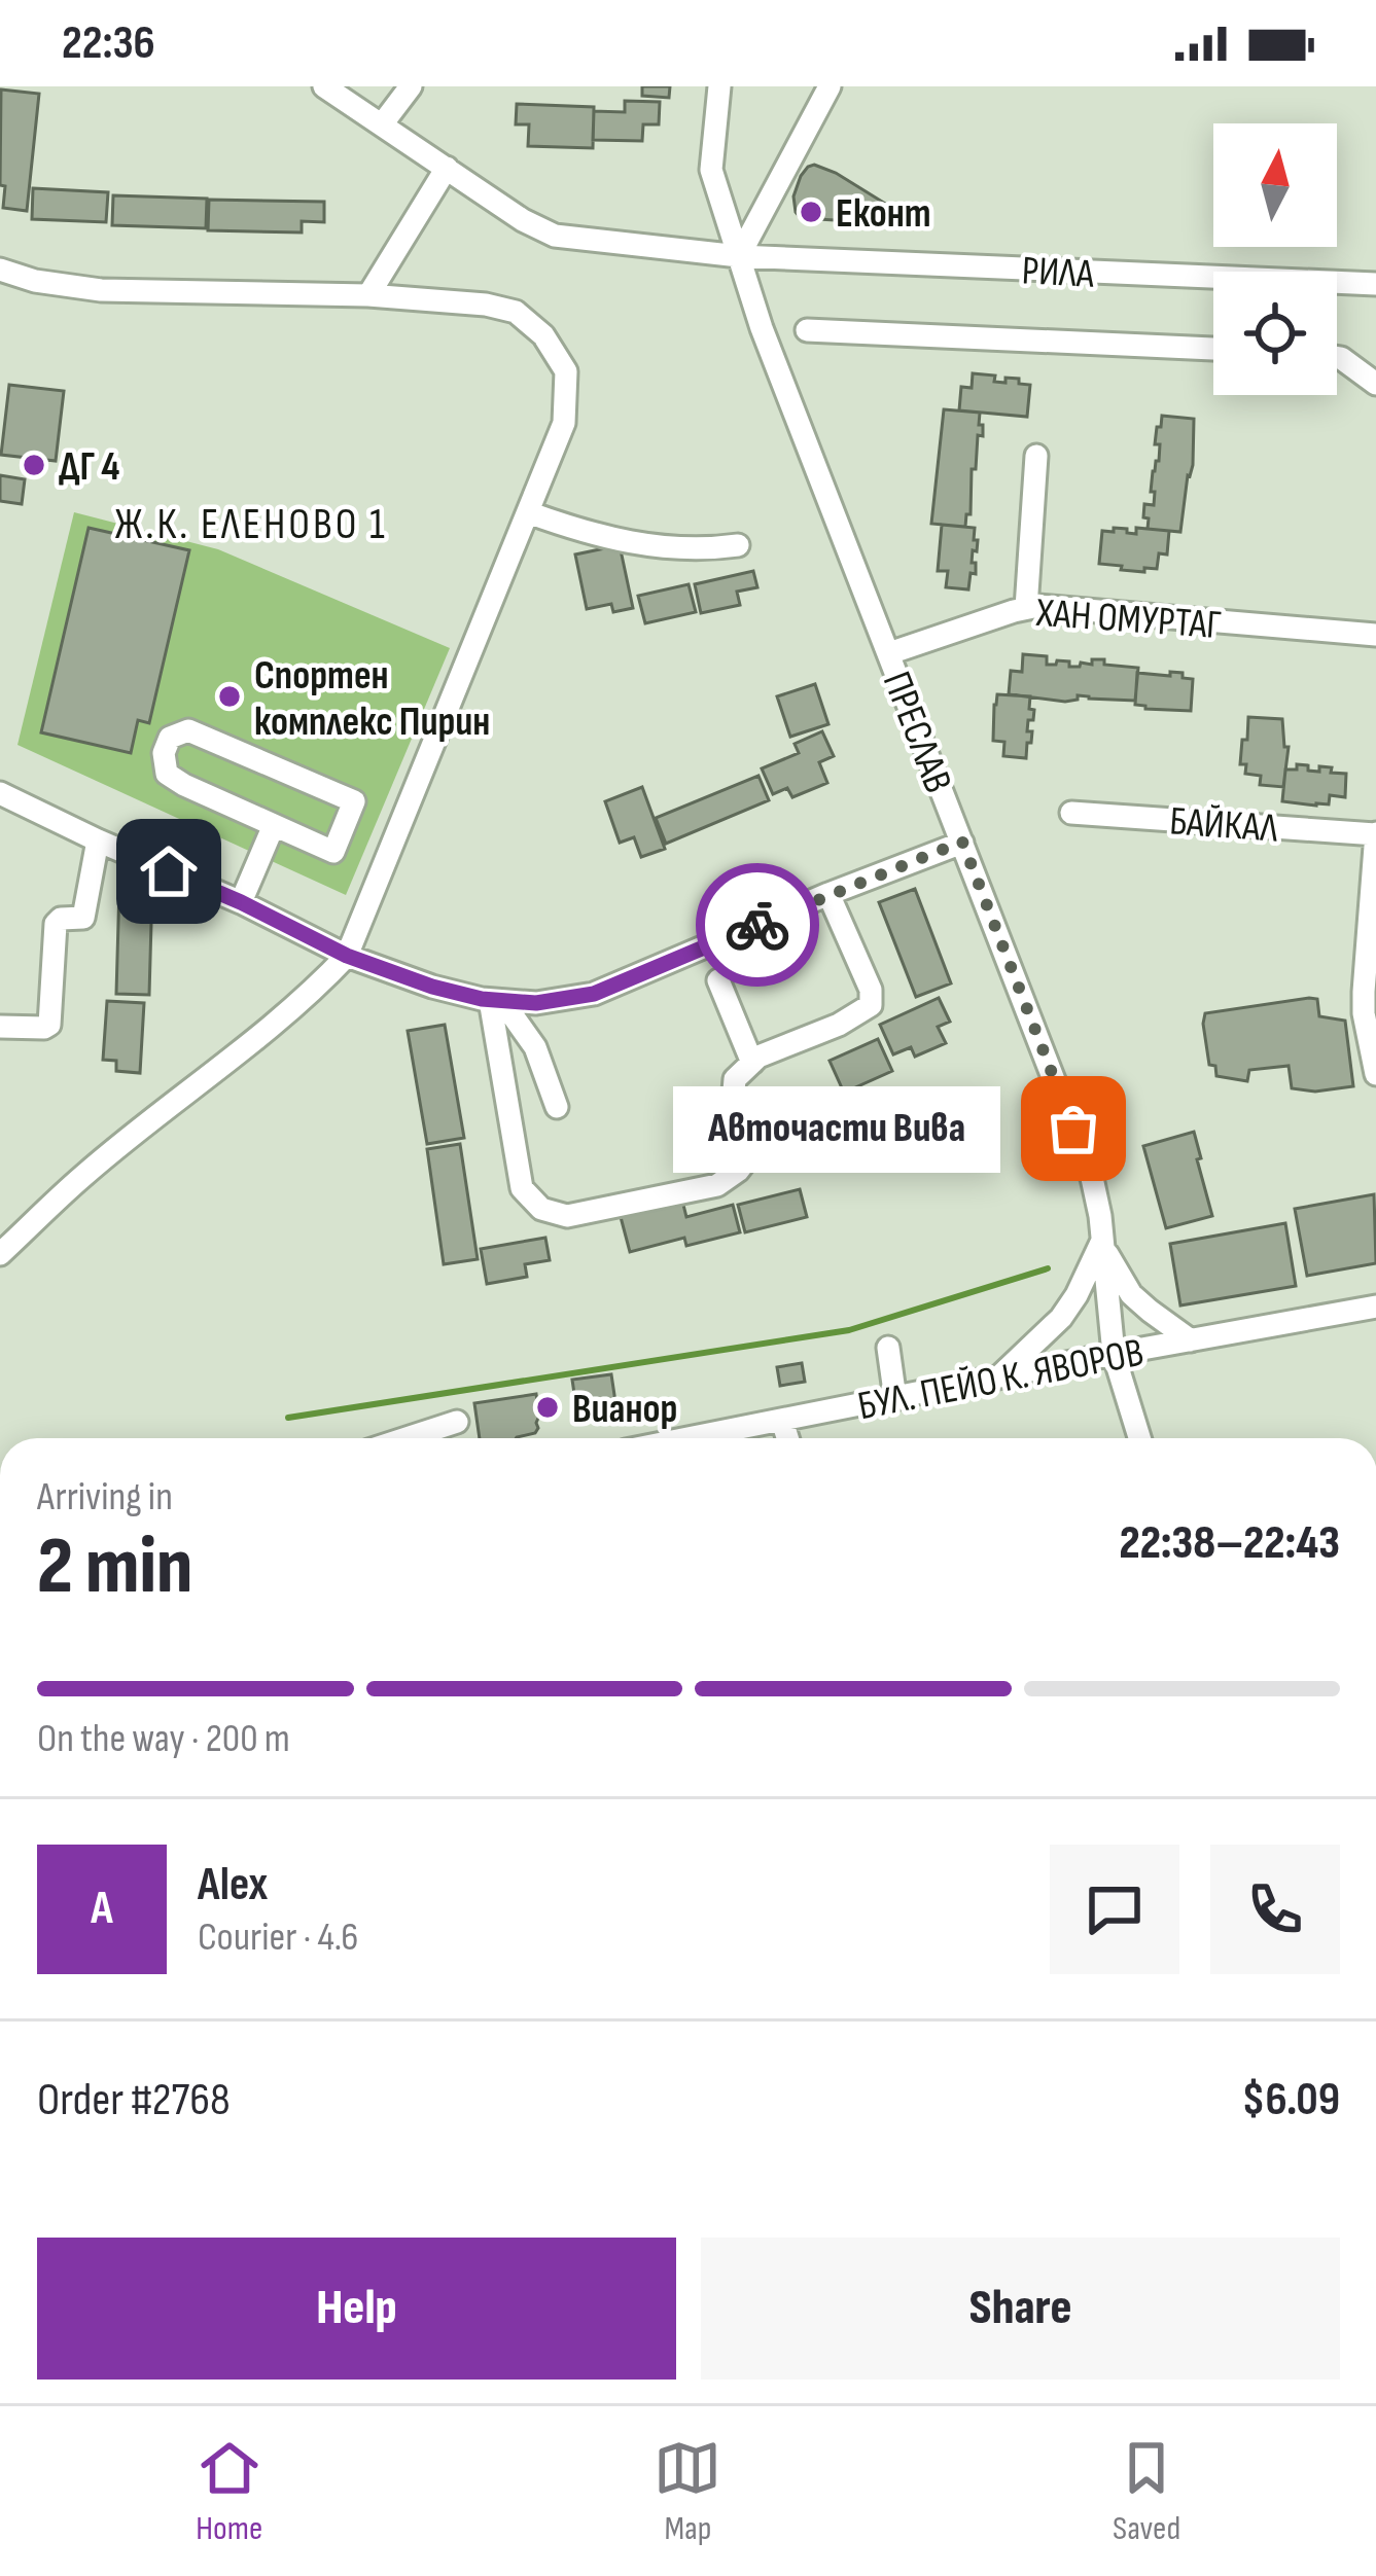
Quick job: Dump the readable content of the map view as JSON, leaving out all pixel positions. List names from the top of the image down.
{
  "streets": {
    "street": [
      "РИЛА",
      "ХАН ОМУРТАГ",
      "ПРЕСЛАВ",
      "БАЙКАЛ",
      "БУЛ. ПЕЙО К. ЯВОРОВ"
    ]
  },
  "crossings": [
    ["РИЛА", "ПРЕСЛАВ"],
    ["ХАН ОМУРТАГ", "ПРЕСЛАВ"],
    ["ПРЕСЛАВ", "БУЛ. ПЕЙО К. ЯВОРОВ"]
  ],
  "districts": ["Ж.К. ЕЛЕНОВО 1"],
  "places": [
    "Еконт",
    "ДГ 4",
    "Спортен комплекс Пирин",
    "Авточасти Вива",
    "Вианор"
  ],
  "north": "top",
  "page": {
    "status": "22:36",
    "bubble": "Авточасти Вива",
    "heading": ["2 min", "Arriving in", "22:38–22:43"],
    "panel": [
      "Alex",
      "Courier · 4.6",
      "Order #2768",
      "$6.09"
    ],
    "bar": "On the way · 200 m",
    "round": "A",
    "buttons": ["Help", "Share"],
    "tabs": ["Home", "Map", "Saved"]
  }
}
